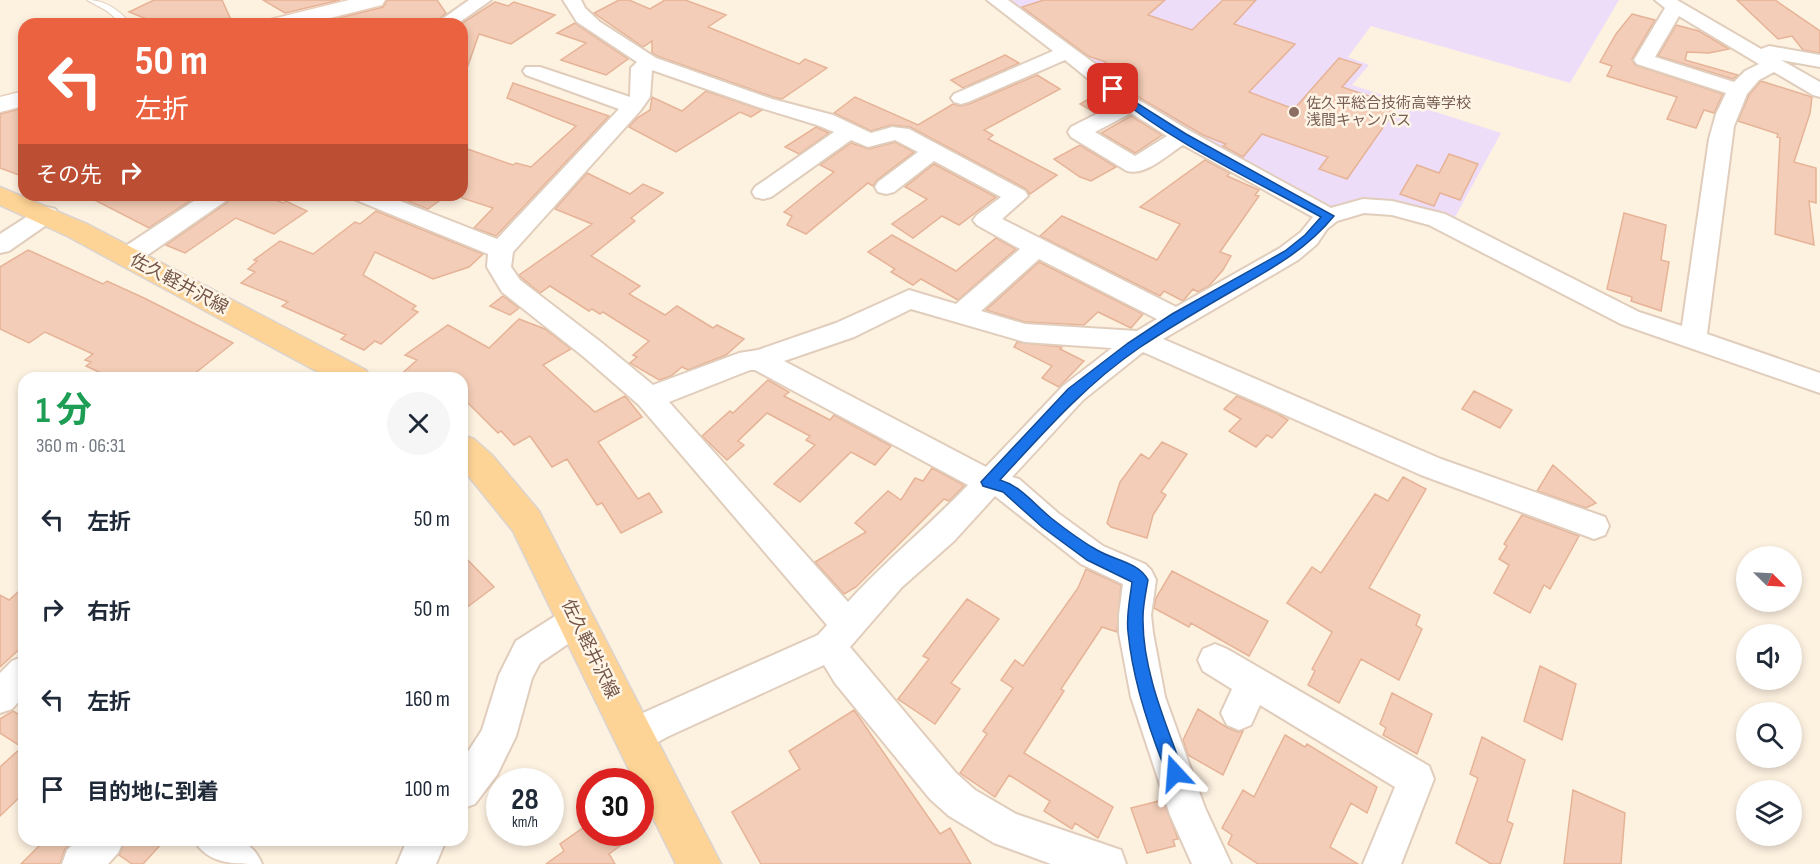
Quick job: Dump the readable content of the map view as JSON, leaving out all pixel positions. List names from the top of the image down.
{
  "streets": {
    "main road": ["佐久軽井沢線"]
  },
  "places": ["佐久平総合技術高等学校 浅間キャンパス"],
  "north": "bottom right",
  "page": {
    "turn": ["50 m", "左折"],
    "then": "その先",
    "heading": ["1 分", "360 m · 06:31"],
    "list": [
      {
        "name": "左折",
        "value": "50 m"
      },
      {
        "name": "右折",
        "value": "50 m"
      },
      {
        "name": "左折",
        "value": "160 m"
      },
      {
        "name": "目的地に到着",
        "value": "100 m"
      }
    ],
    "speed": "28 km/h",
    "limit": "30"
  }
}
